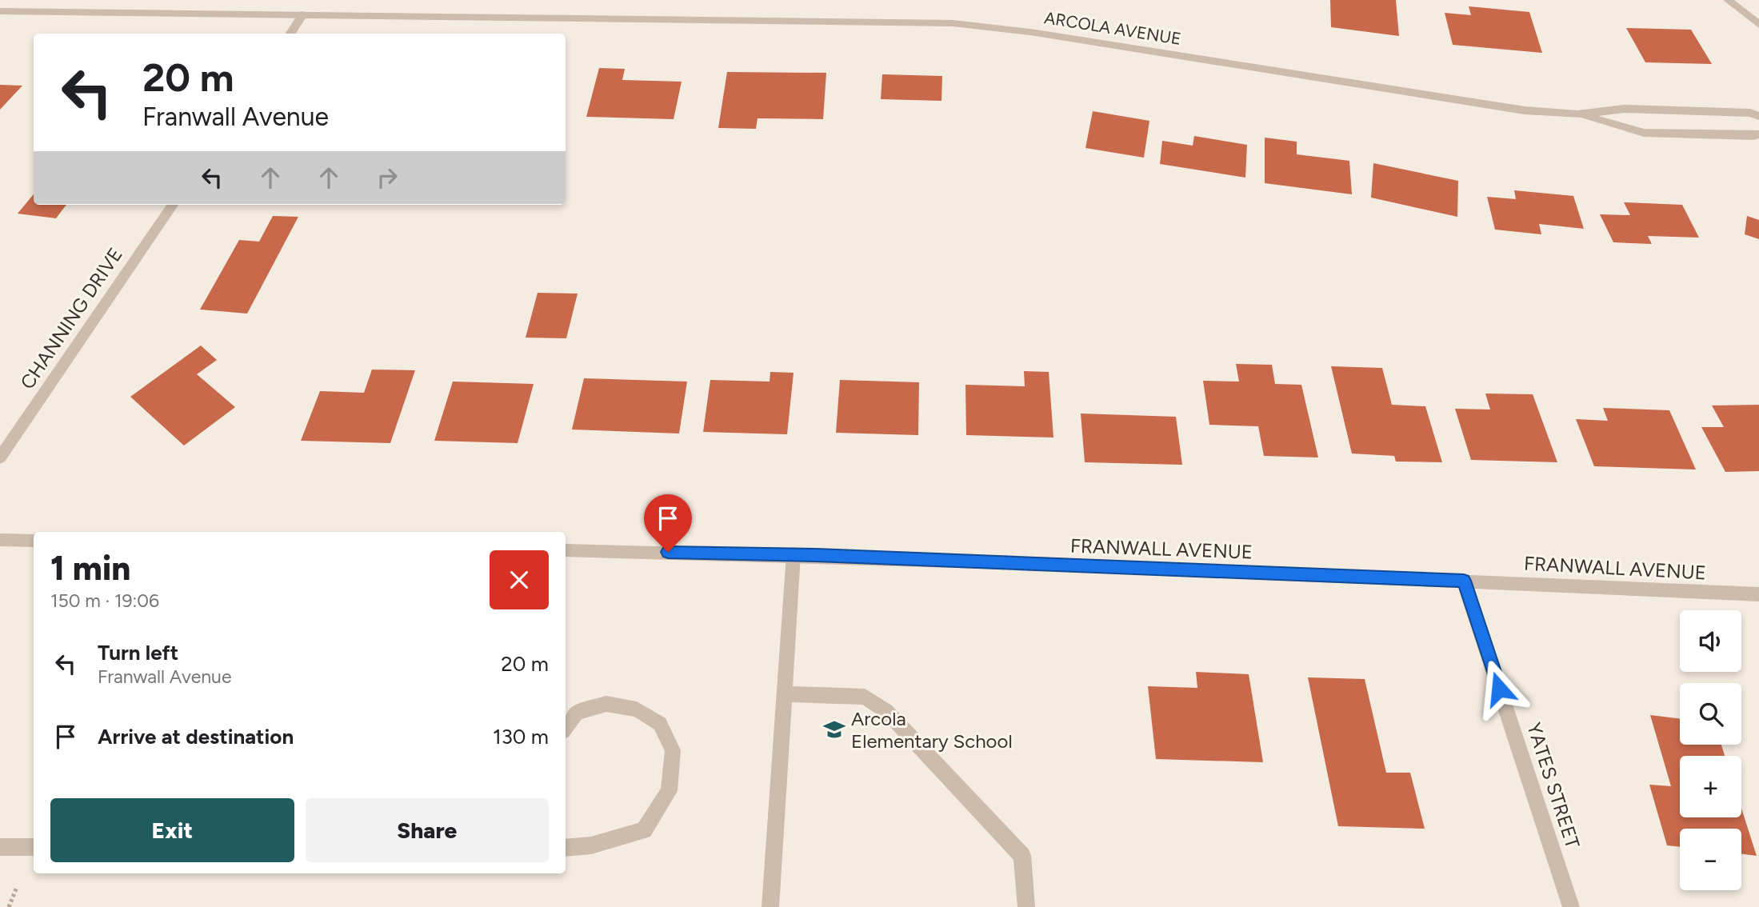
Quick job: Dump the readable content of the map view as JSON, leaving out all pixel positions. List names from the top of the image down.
{
  "streets": {
    "street": [
      "ARCOLA AVENUE",
      "CHANNING DRIVE",
      "FRANWALL AVENUE",
      "YATES STREET"
    ]
  },
  "crossings": [
    ["FRANWALL AVENUE", "YATES STREET"]
  ],
  "places": {
    "school or university": ["Arcola Elementary School"]
  },
  "page": {
    "turn": ["20 m", "Franwall Avenue"],
    "heading": ["1 min", "150 m · 19:06"],
    "map_buttons": ["+", "−"],
    "list": [
      {
        "name": "Turn left",
        "note": "Franwall Avenue",
        "value": "20 m"
      },
      {
        "name": "Arrive at destination",
        "value": "130 m"
      }
    ],
    "buttons": ["Exit", "Share"]
  }
}
